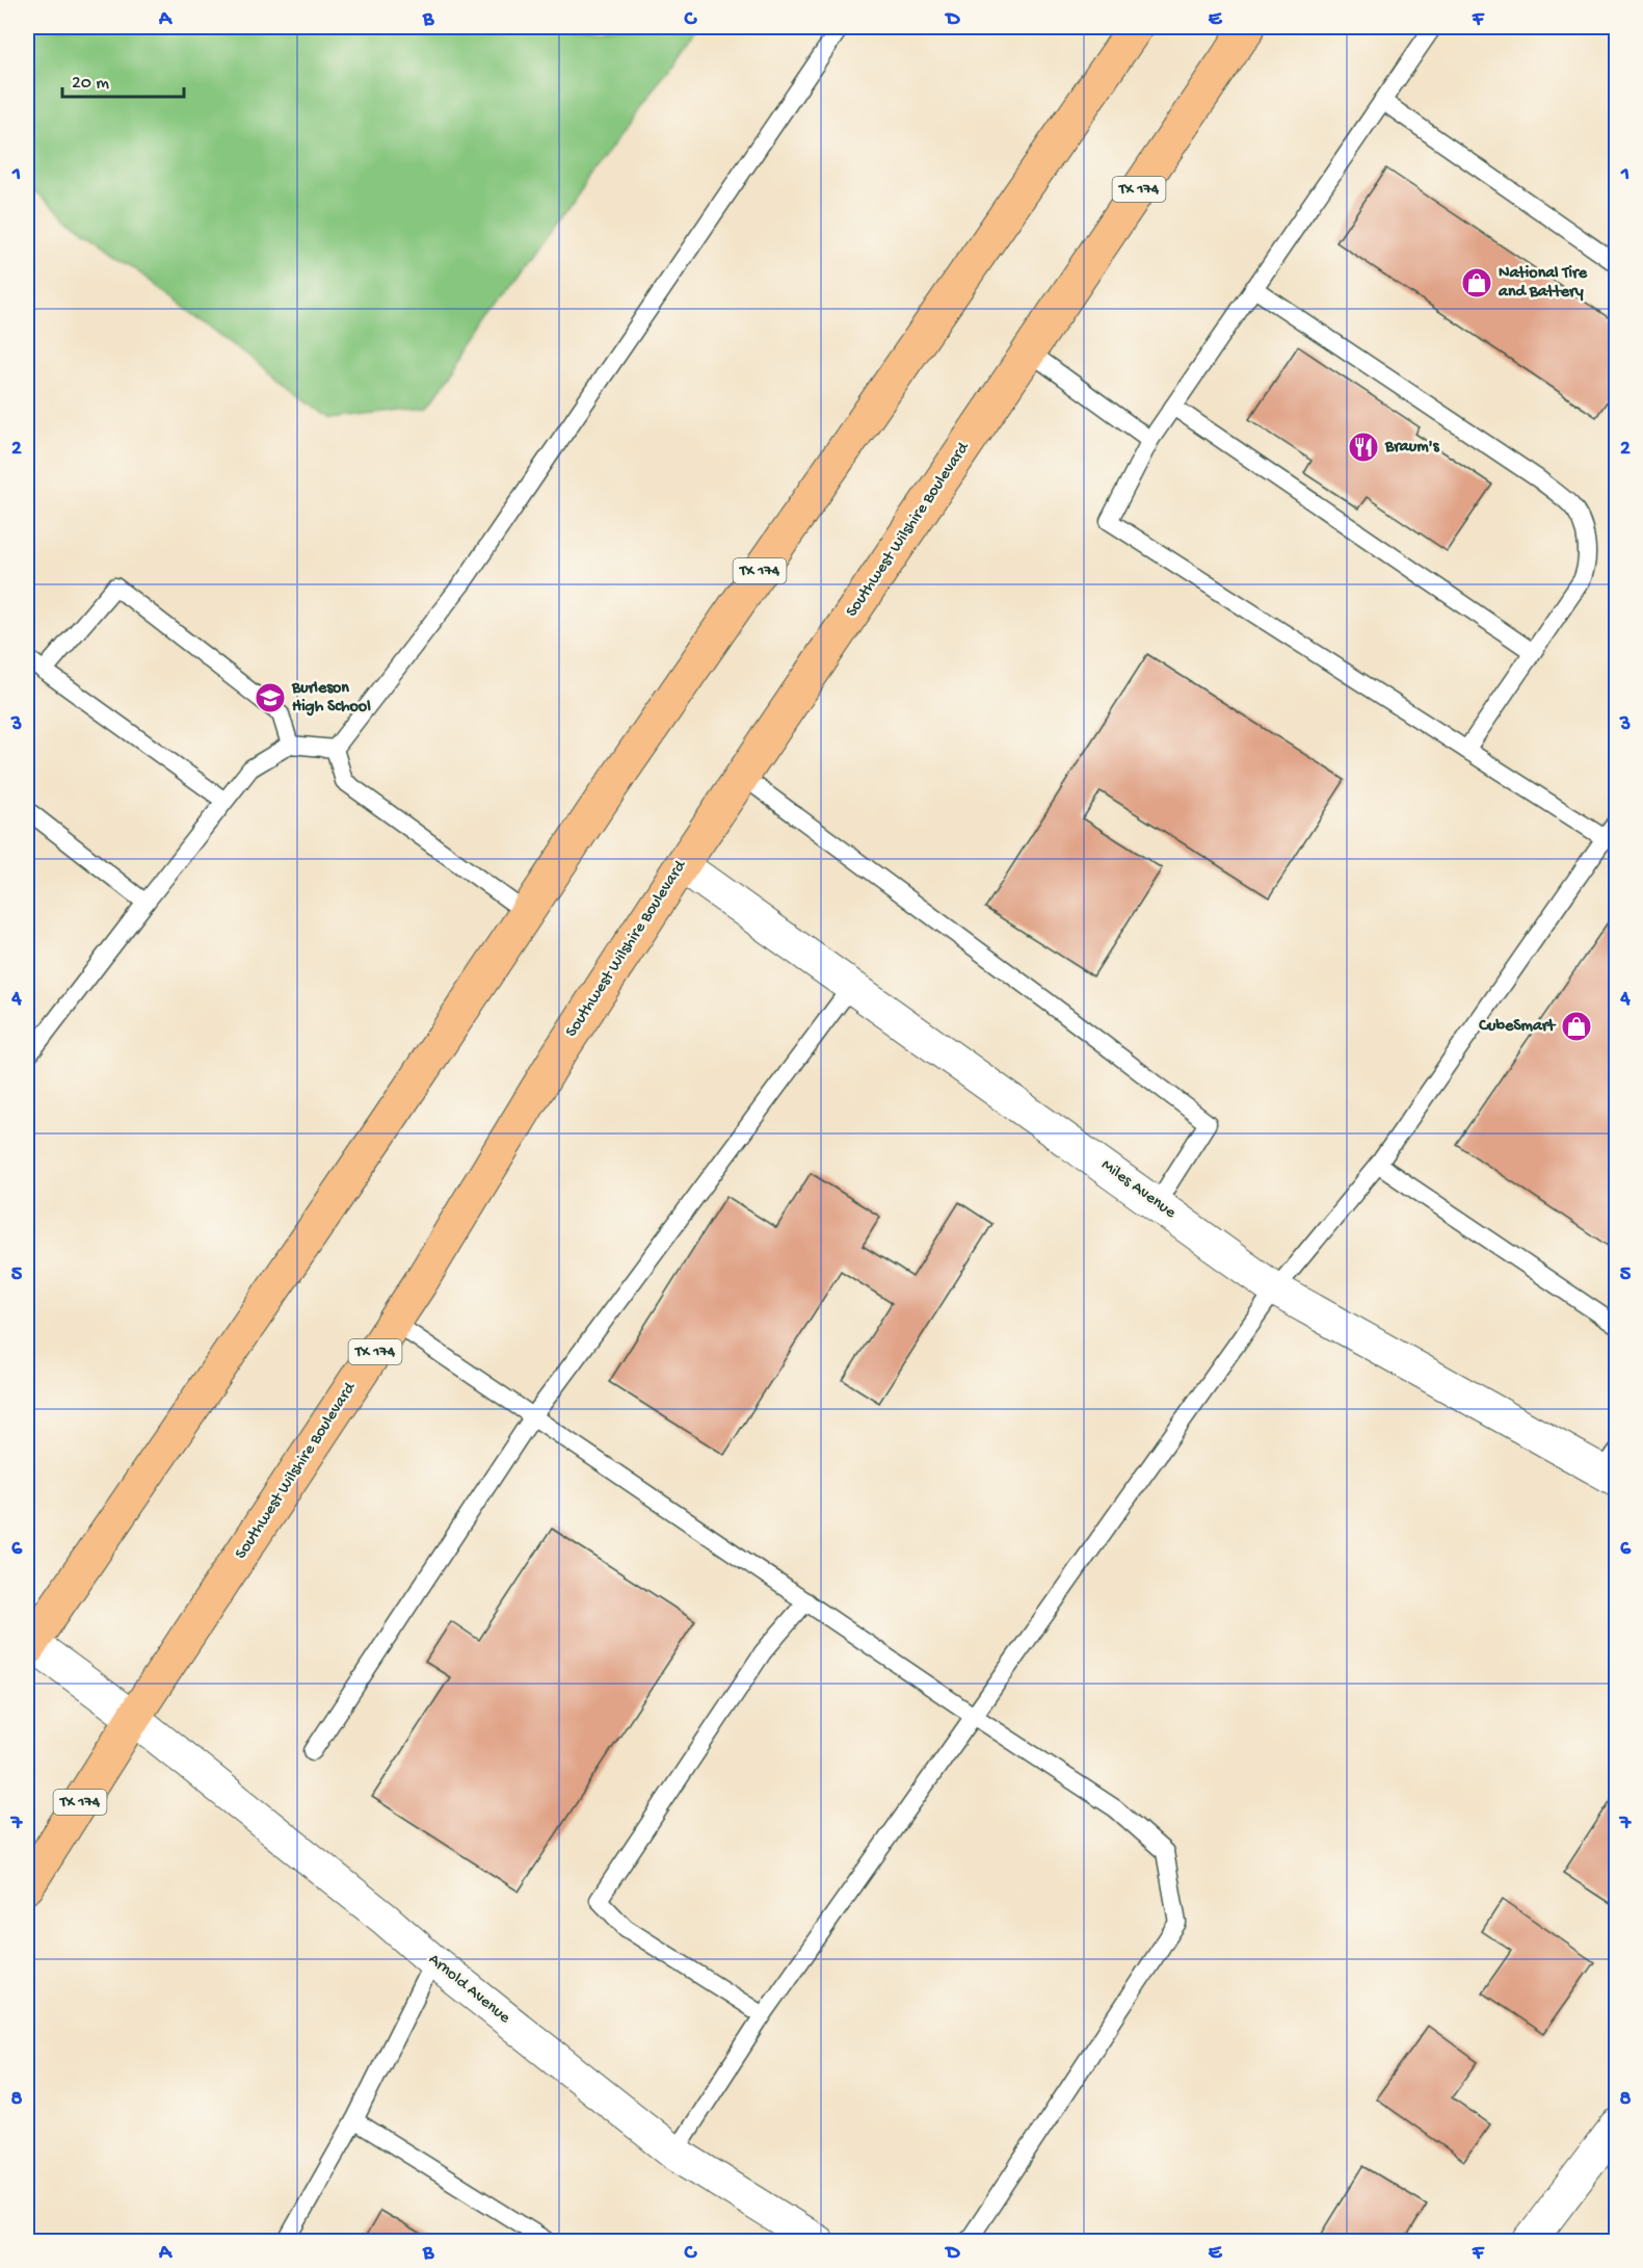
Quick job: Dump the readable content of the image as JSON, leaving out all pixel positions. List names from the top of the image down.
{
  "streets": {
    "main road": ["TX 174", "Southwest Wilshire Boulevard"],
    "street": ["Miles Avenue", "Arnold Avenue"]
  },
  "crossings": [
    ["TX 174", "Arnold Avenue"],
    ["Southwest Wilshire Boulevard", "Miles Avenue"],
    ["Southwest Wilshire Boulevard", "Arnold Avenue"]
  ],
  "places": {
    "shop": ["National Tire and Battery", "CubeSmart"],
    "restaurant": ["Braum's"],
    "school or university": ["Burleson High School"]
  },
  "scale_bar": "20 m",
  "grid": {
    "columns": [
      "A",
      "B",
      "C",
      "D",
      "E",
      "F"
    ],
    "rows": [
      "1",
      "2",
      "3",
      "4",
      "5",
      "6",
      "7",
      "8"
    ]
  }
}
